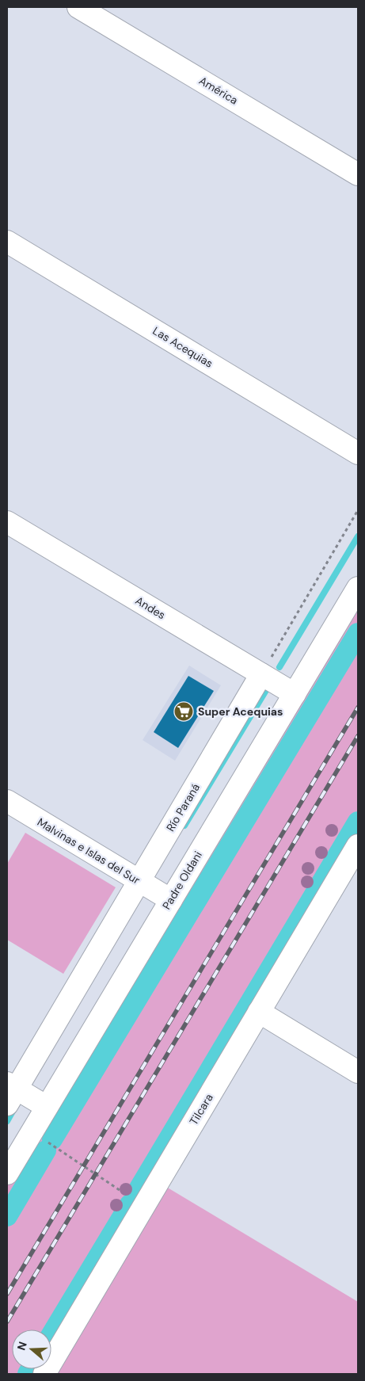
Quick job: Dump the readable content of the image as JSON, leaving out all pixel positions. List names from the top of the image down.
{
  "streets": {
    "street": [
      "América",
      "Las Acequias",
      "Andes",
      "Río Paraná",
      "Malvinas e Islas del Sur",
      "Padre Oldani",
      "Tilcara"
    ]
  },
  "crossings": [
    ["Andes", "Río Paraná"],
    ["Andes", "Padre Oldani"],
    ["Río Paraná", "Malvinas e Islas del Sur"],
    ["Malvinas e Islas del Sur", "Padre Oldani"]
  ],
  "places": {
    "supermarket": ["Super Acequias"]
  },
  "north": "left"
}
